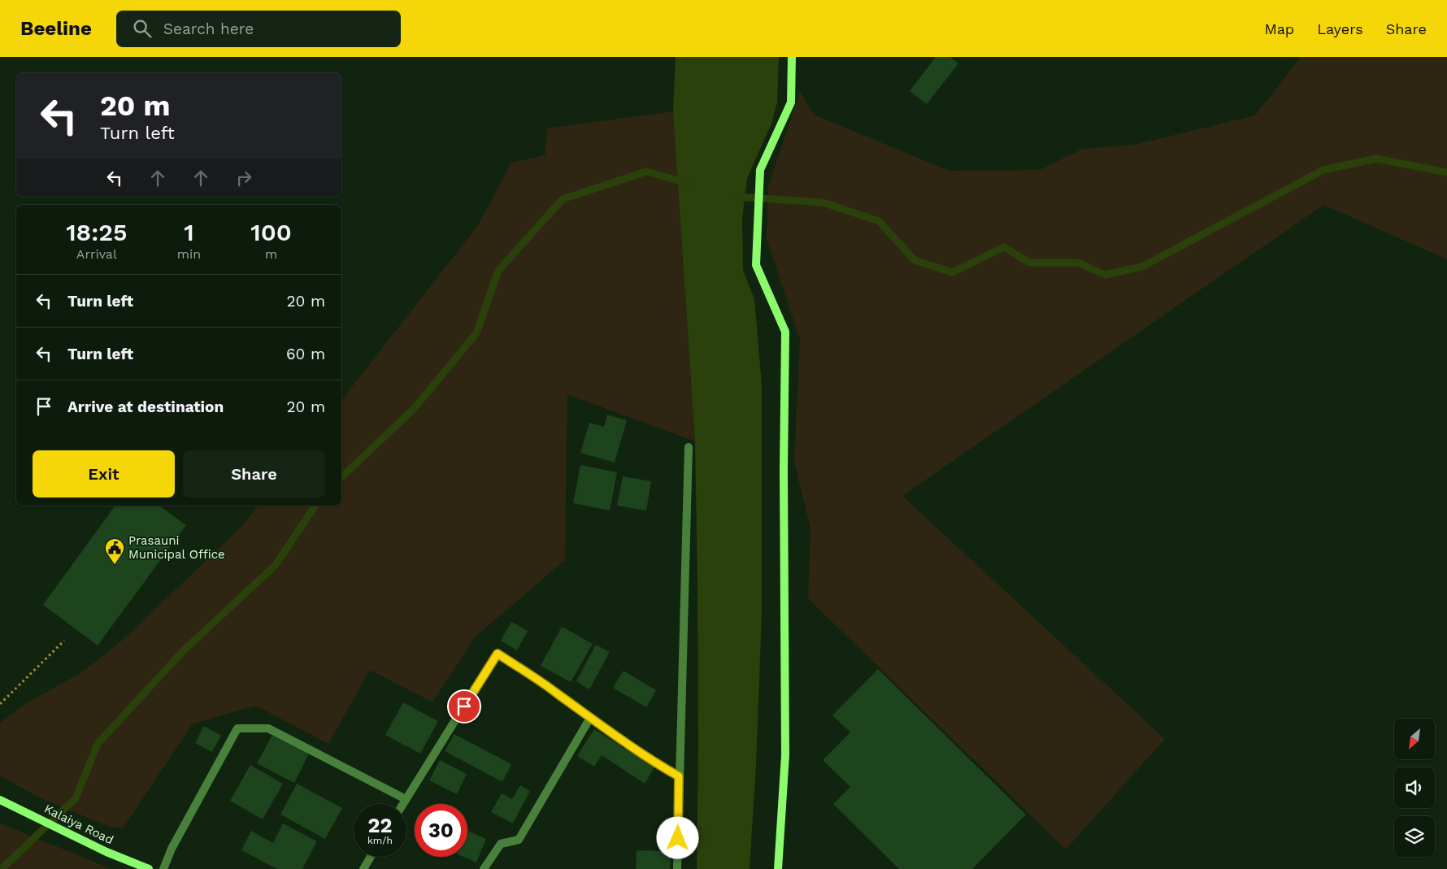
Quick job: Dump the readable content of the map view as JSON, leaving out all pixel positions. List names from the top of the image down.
{
  "streets": {
    "main road": ["Kalaiya Road"]
  },
  "places": {
    "public building": ["Prasauni Municipal Office"]
  },
  "north": "bottom left",
  "page": {
    "header": "Beeline",
    "search": "Search here",
    "nav": ["Map", "Layers", "Share"],
    "turn": ["20 m", "Turn left"],
    "eta": [
      "18:25",
      "Arrival",
      "1",
      "min",
      "100",
      "m"
    ],
    "list": [
      {
        "name": "Turn left",
        "value": "20 m"
      },
      {
        "name": "Turn left",
        "value": "60 m"
      },
      {
        "name": "Arrive at destination",
        "value": "20 m"
      }
    ],
    "buttons": ["Exit", "Share"],
    "speed": "22 km/h",
    "limit": "30"
  }
}
